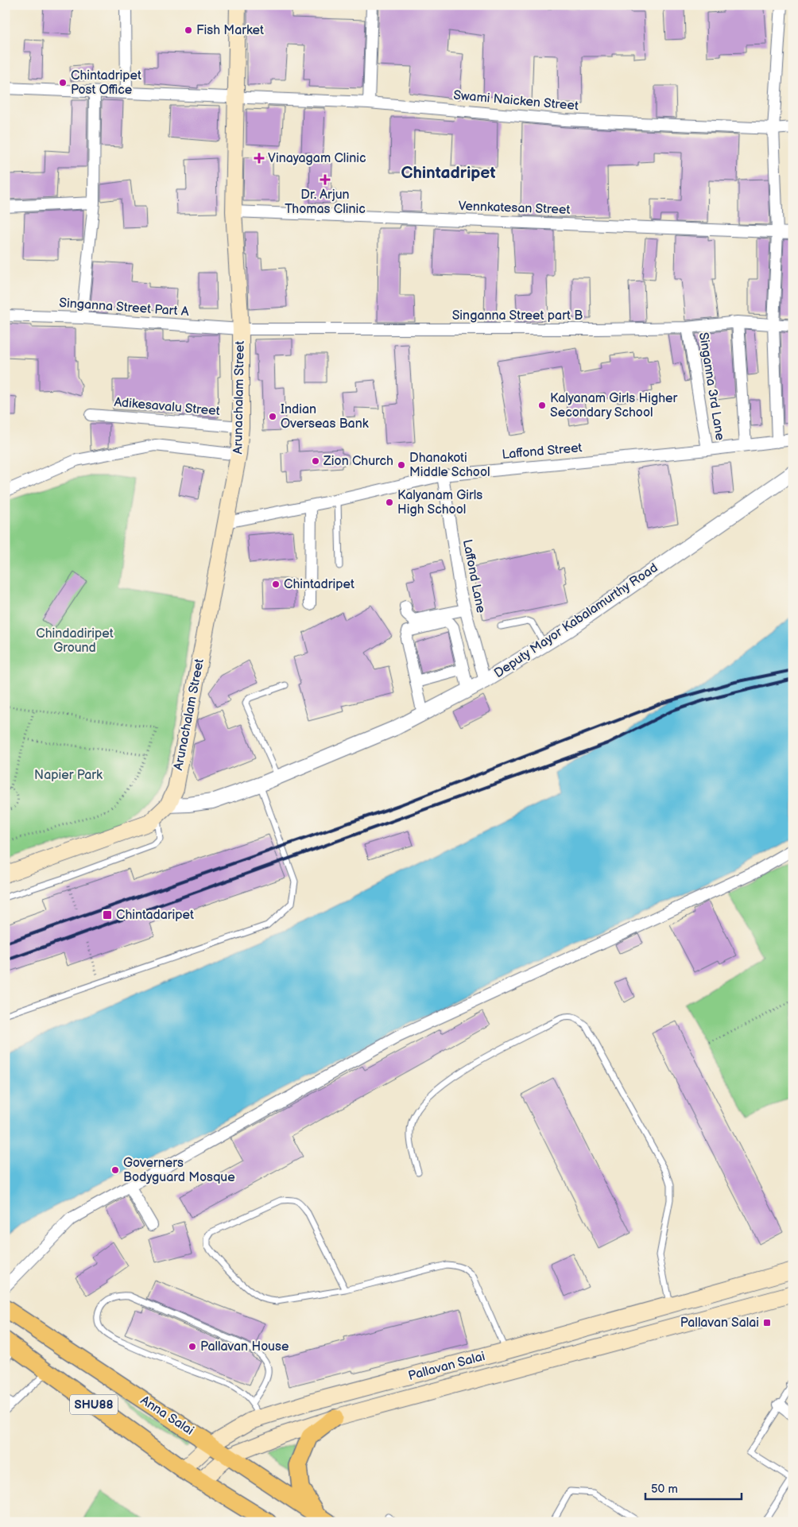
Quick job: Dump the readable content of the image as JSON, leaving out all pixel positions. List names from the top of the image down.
{
  "streets": {
    "main road": [
      "Arunachalam Street",
      "Deputy Mayor Kabalamurthy Road",
      "Pallavan Salai",
      "SHU88",
      "Anna Salai"
    ],
    "street": [
      "Swami Naicken Street",
      "Vennkatesan Street",
      "Singanna Street Part A",
      "Singanna Street part B",
      "Singanna 3rd Lane",
      "Adikesavalu Street",
      "Laffond Street",
      "Laffond Lane"
    ]
  },
  "crossings": [
    ["Swami Naicken Street", "Arunachalam Street"],
    ["Vennkatesan Street", "Arunachalam Street"],
    ["Singanna Street Part A", "Singanna Street part B"],
    ["Singanna Street Part A", "Arunachalam Street"],
    ["Singanna Street part B", "Singanna 3rd Lane"],
    ["Singanna Street part B", "Arunachalam Street"],
    ["Singanna 3rd Lane", "Laffond Street"],
    ["Arunachalam Street", "Adikesavalu Street"],
    ["Arunachalam Street", "Laffond Street"],
    ["Arunachalam Street", "Deputy Mayor Kabalamurthy Road"],
    ["Laffond Street", "Laffond Lane"],
    ["Laffond Lane", "Deputy Mayor Kabalamurthy Road"],
    ["Pallavan Salai", "SHU88"],
    ["Pallavan Salai", "Anna Salai"]
  ],
  "districts": ["Chintadripet"],
  "parks": ["Chindadiripet Ground", "Napier Park"],
  "places": {
    "other": [
      "Fish Market",
      "Chintadripet Post Office",
      "Kalyanam Girls Higher Secondary School",
      "Indian Overseas Bank",
      "Zion Church",
      "Dhanakoti Middle School",
      "Kalyanam Girls High School",
      "Chintadripet",
      "Governers Bodyguard Mosque",
      "Pallavan House"
    ],
    "health": ["Vinayagam Clinic", "Dr. Arjun Thomas Clinic"],
    "transit": ["Chintadaripet", "Pallavan Salai"]
  },
  "scale_bar": "50 m"
}
